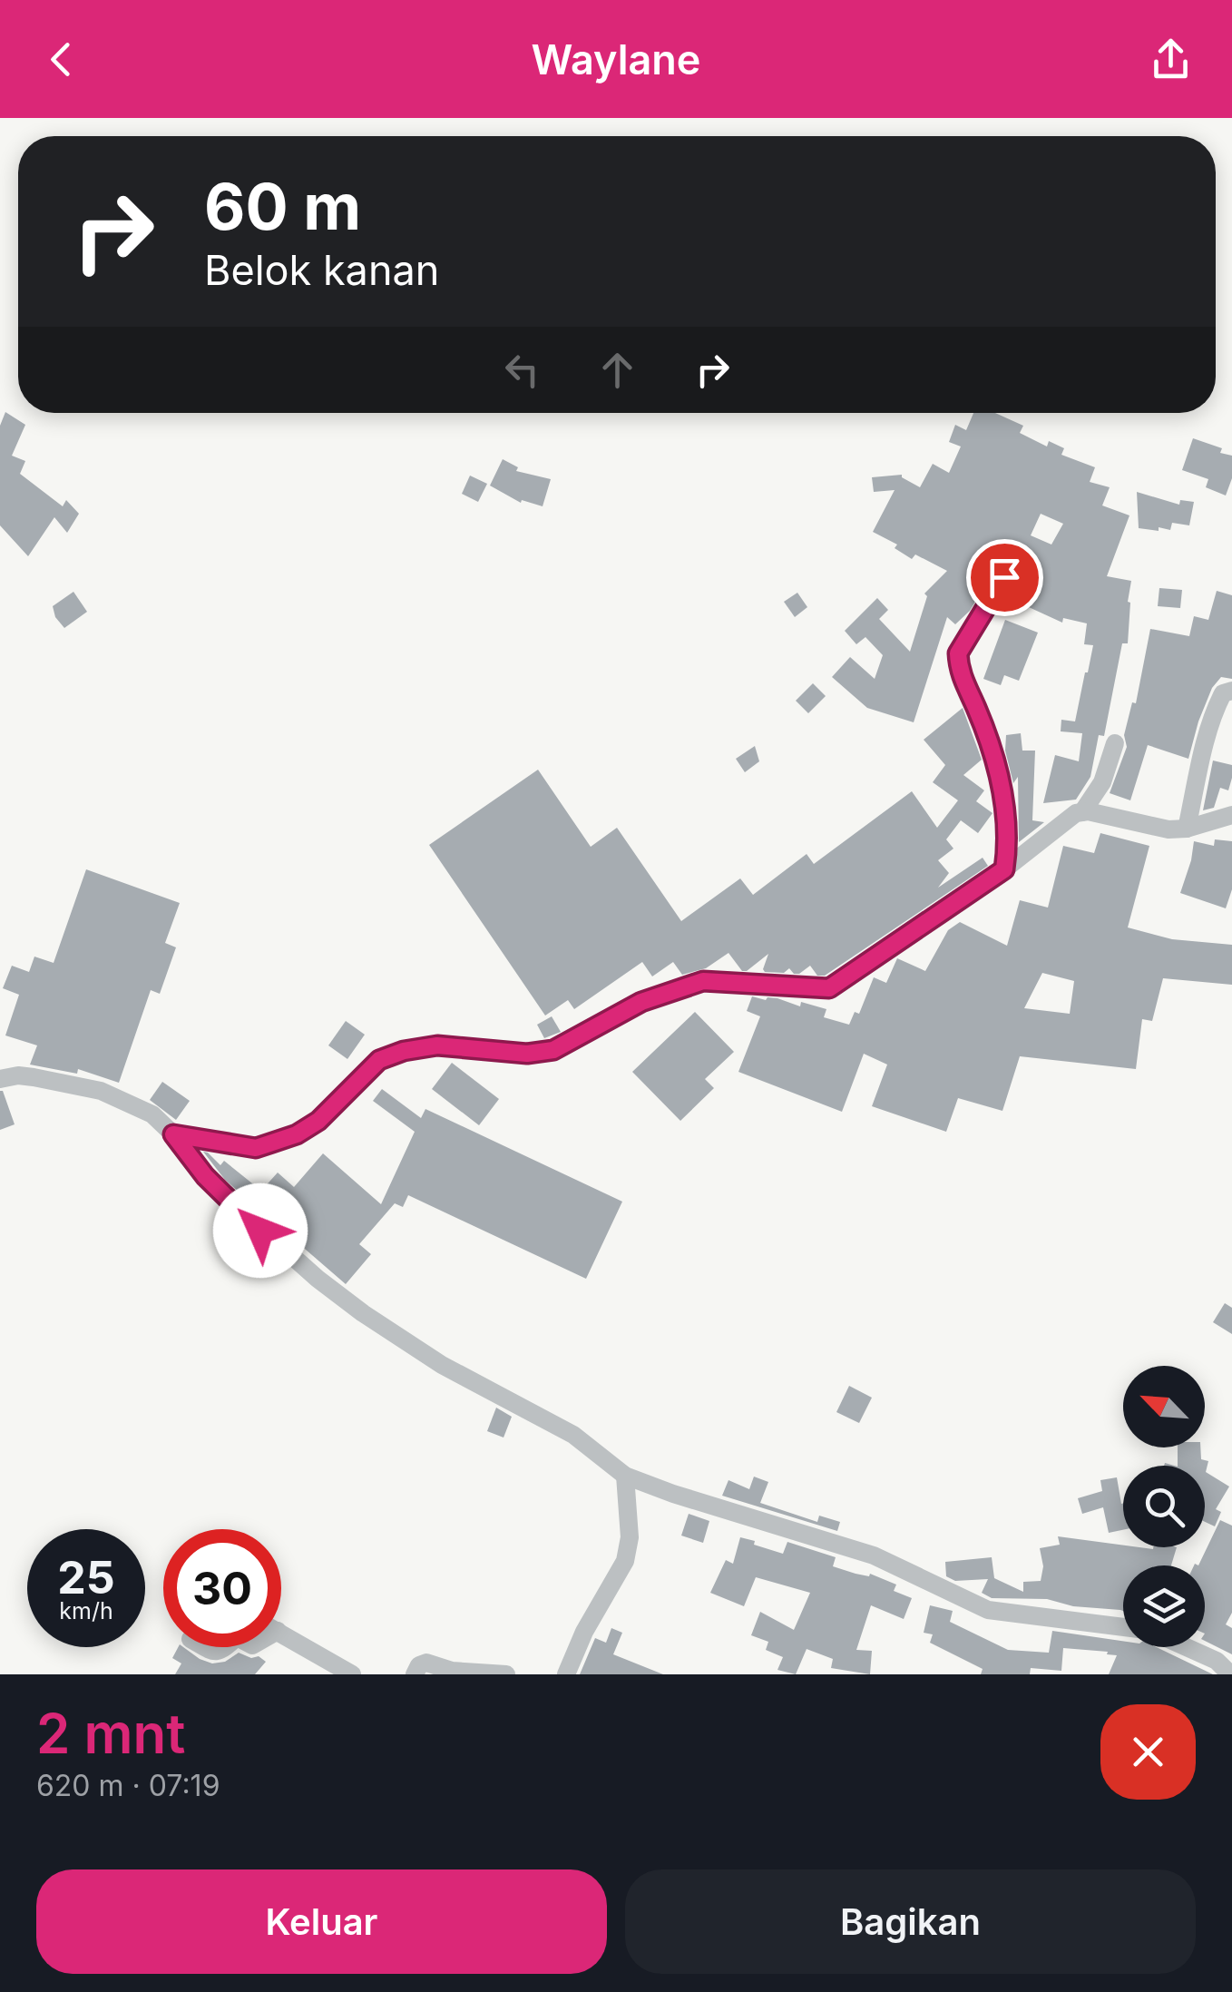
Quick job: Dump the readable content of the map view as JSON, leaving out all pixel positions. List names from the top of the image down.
{
  "north": "top left",
  "page": {
    "header": "Waylane",
    "turn": ["60 m", "Belok kanan"],
    "speed": "25 km/h",
    "limit": "30",
    "heading": ["2 mnt", "620 m · 07:19"],
    "buttons": ["Keluar", "Bagikan"]
  }
}
